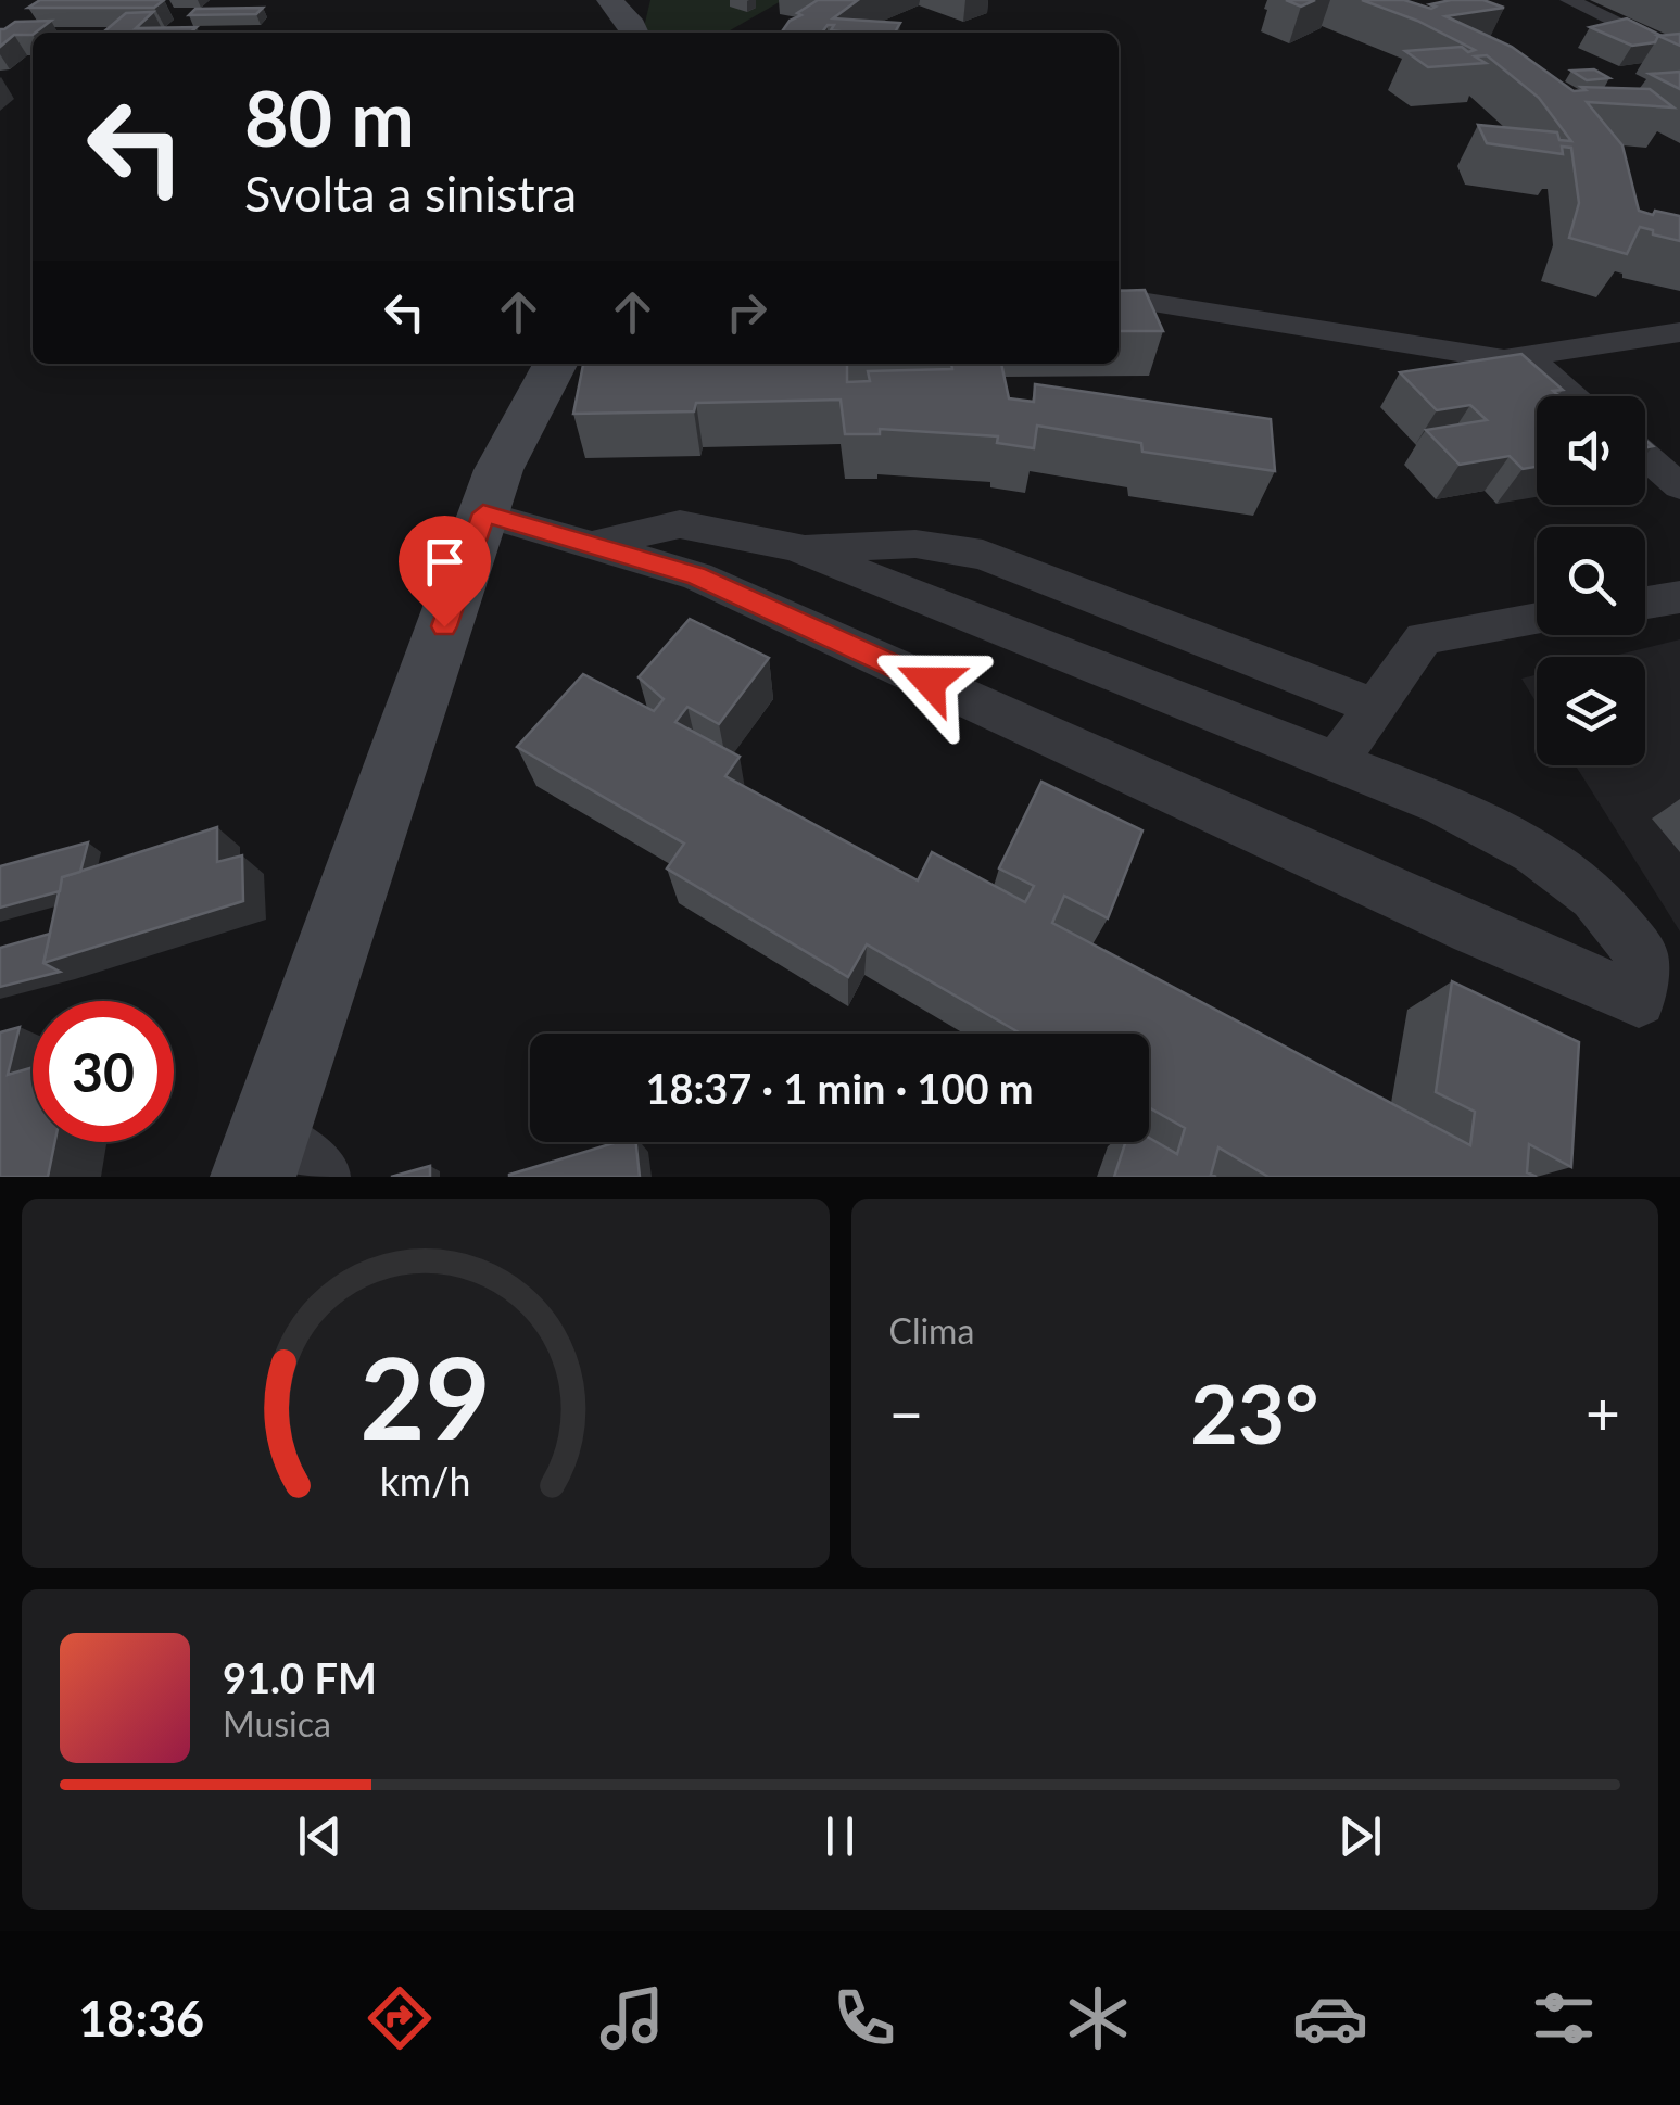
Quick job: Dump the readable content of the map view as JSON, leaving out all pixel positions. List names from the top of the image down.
{
  "page": {
    "turn": ["80 m", "Svolta a sinistra"],
    "limit": "30",
    "trip": "18:37 · 1 min · 100 m",
    "tile": "Clima",
    "heat": ["−", "23°", "+"],
    "song": ["91.0 FM", "Musica"],
    "tabs": "18:36",
    "gauge": ["29", "km/h"]
  }
}
